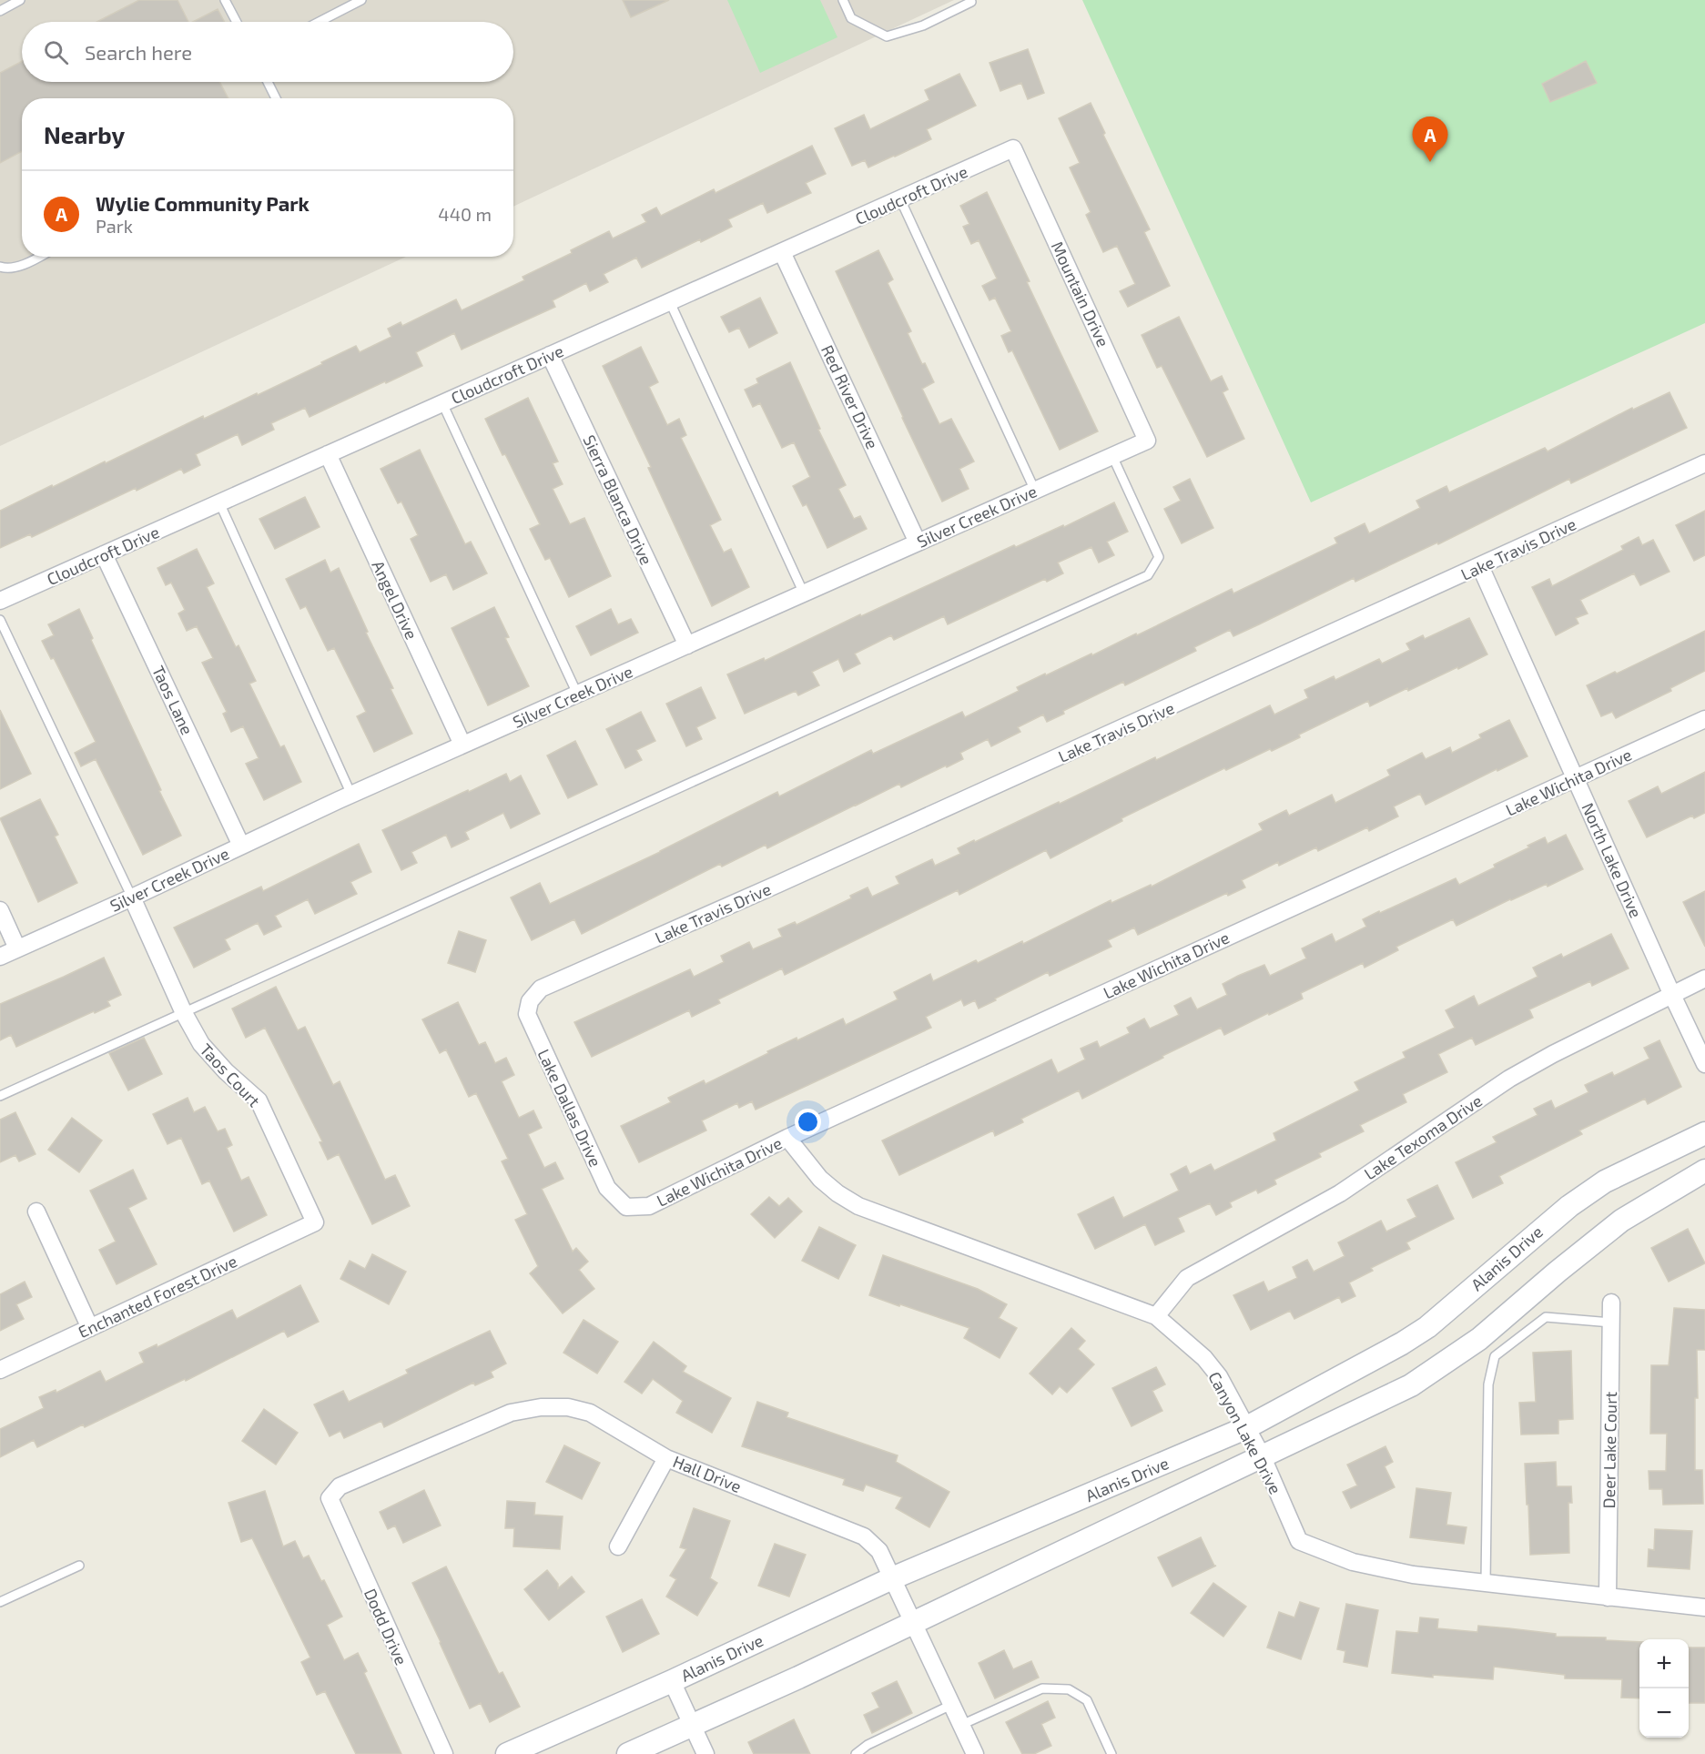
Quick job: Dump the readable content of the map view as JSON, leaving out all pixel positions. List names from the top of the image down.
{
  "streets": {
    "main road": ["Alanis Drive"],
    "street": [
      "Cloudcroft Drive",
      "Mountain Drive",
      "Red River Drive",
      "Sierra Blanca Drive",
      "Silver Creek Drive",
      "Lake Travis Drive",
      "Angel Drive",
      "Taos Lane",
      "Lake Wichita Drive",
      "North Lake Drive",
      "Taos Court",
      "Lake Dallas Drive",
      "Lake Texoma Drive",
      "Enchanted Forest Drive",
      "Canyon Lake Drive",
      "Deer Lake Court",
      "Hall Drive",
      "Dodd Drive"
    ]
  },
  "crossings": [
    ["Cloudcroft Drive", "Mountain Drive"],
    ["Cloudcroft Drive", "Red River Drive"],
    ["Cloudcroft Drive", "Sierra Blanca Drive"],
    ["Cloudcroft Drive", "Angel Drive"],
    ["Cloudcroft Drive", "Taos Lane"],
    ["Mountain Drive", "Silver Creek Drive"],
    ["Red River Drive", "Silver Creek Drive"],
    ["Sierra Blanca Drive", "Silver Creek Drive"],
    ["Silver Creek Drive", "Angel Drive"],
    ["Silver Creek Drive", "Taos Lane"],
    ["Silver Creek Drive", "Taos Court"],
    ["Lake Travis Drive", "North Lake Drive"],
    ["Lake Travis Drive", "Lake Dallas Drive"],
    ["Lake Wichita Drive", "North Lake Drive"],
    ["Lake Wichita Drive", "Lake Dallas Drive"],
    ["Lake Wichita Drive", "Canyon Lake Drive"],
    ["North Lake Drive", "Lake Texoma Drive"],
    ["Taos Court", "Enchanted Forest Drive"],
    ["Lake Texoma Drive", "Canyon Lake Drive"],
    ["Alanis Drive", "Canyon Lake Drive"],
    ["Alanis Drive", "Hall Drive"],
    ["Canyon Lake Drive", "Deer Lake Court"],
    ["Hall Drive", "Dodd Drive"]
  ],
  "page": {
    "search": "Search here",
    "heading": "Nearby",
    "pins": "A",
    "list": [
      {
        "mark": "A",
        "name": "Wylie Community Park",
        "note": "Park",
        "value": "440 m"
      }
    ],
    "map_buttons": ["+", "−"]
  }
}
